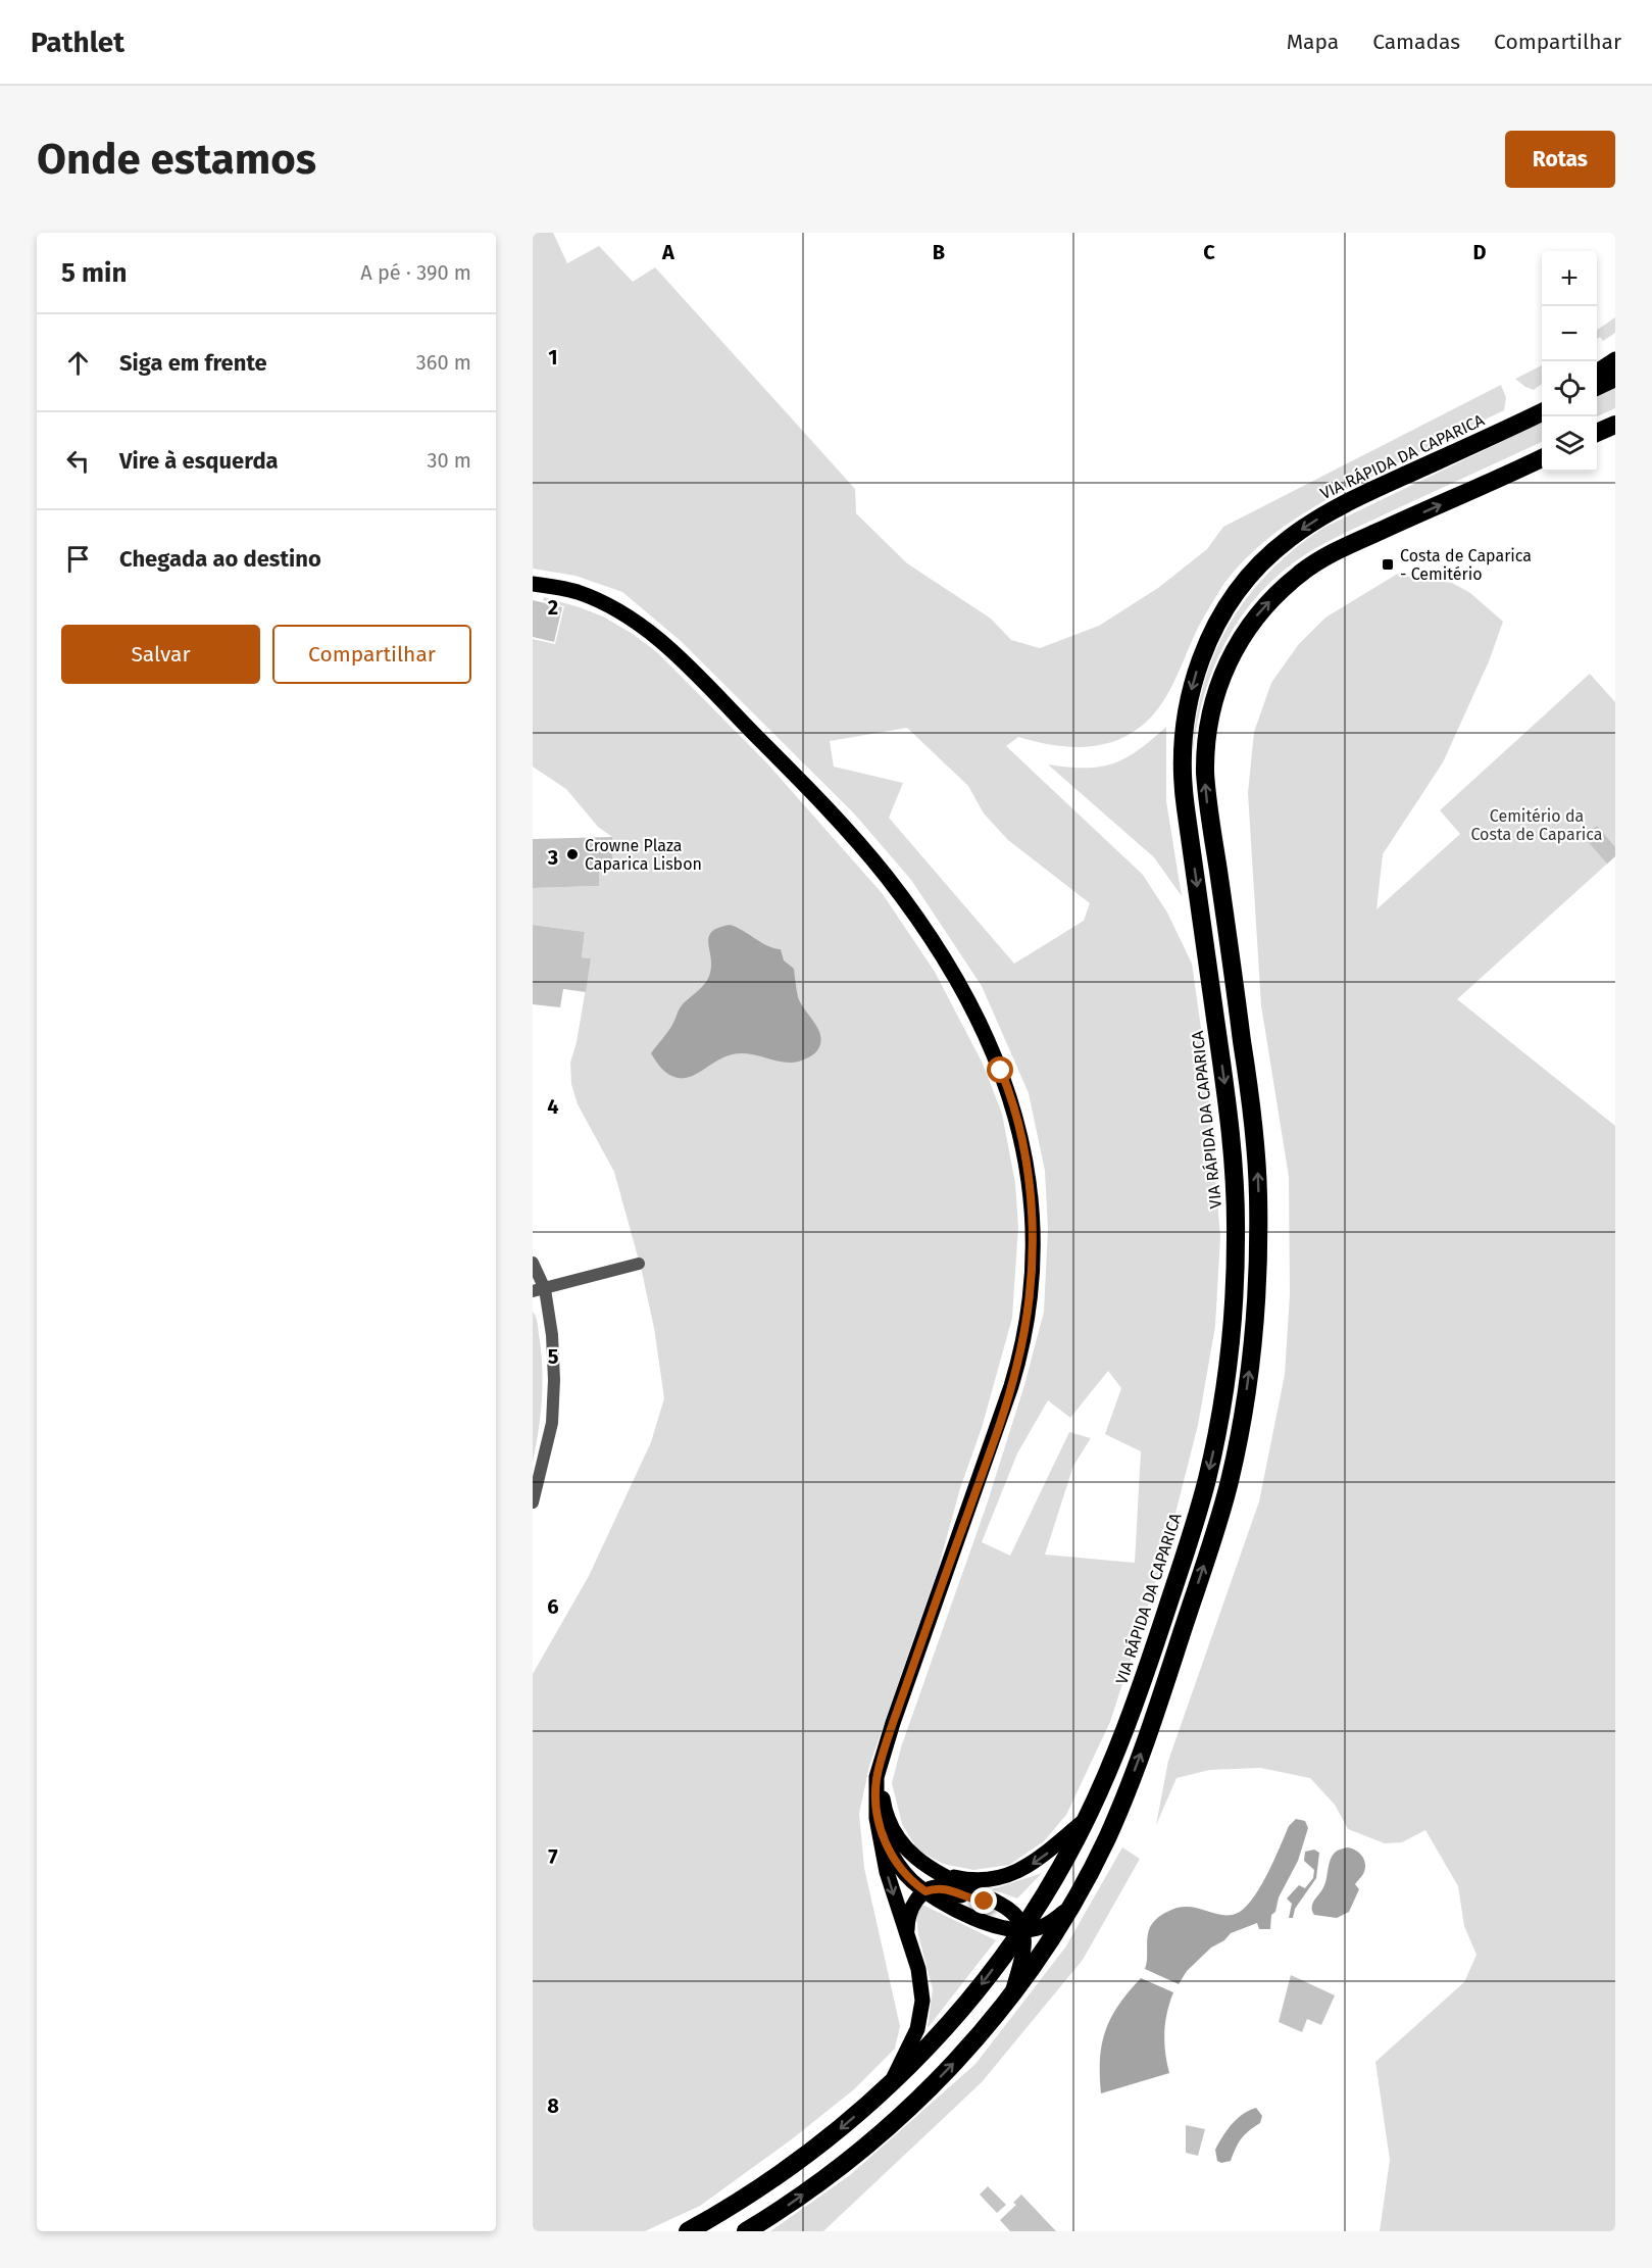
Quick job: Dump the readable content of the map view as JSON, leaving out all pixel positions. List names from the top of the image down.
{
  "streets": {
    "highway": ["VIA RÁPIDA DA CAPARICA"]
  },
  "parks": ["Cemitério da Costa de Caparica"],
  "places": {
    "transit": ["Costa de Caparica - Cemitério"],
    "other": ["Crowne Plaza Caparica Lisbon"]
  },
  "page": {
    "header": "Pathlet",
    "nav": ["Mapa", "Camadas", "Compartilhar"],
    "buttons": [
      "Rotas",
      ["Salvar", "Compartilhar"]
    ],
    "title": "Onde estamos",
    "heading": ["5 min", "A pé · 390 m"],
    "map_buttons": ["+", "−"],
    "list": [
      ["Siga em frente", "360 m"],
      ["Vire à esquerda", "30 m"],
      "Chegada ao destino"
    ]
  },
  "grid": {
    "columns": [
      "A",
      "B",
      "C",
      "D"
    ],
    "rows": [
      "1",
      "2",
      "3",
      "4",
      "5",
      "6",
      "7",
      "8"
    ]
  }
}
